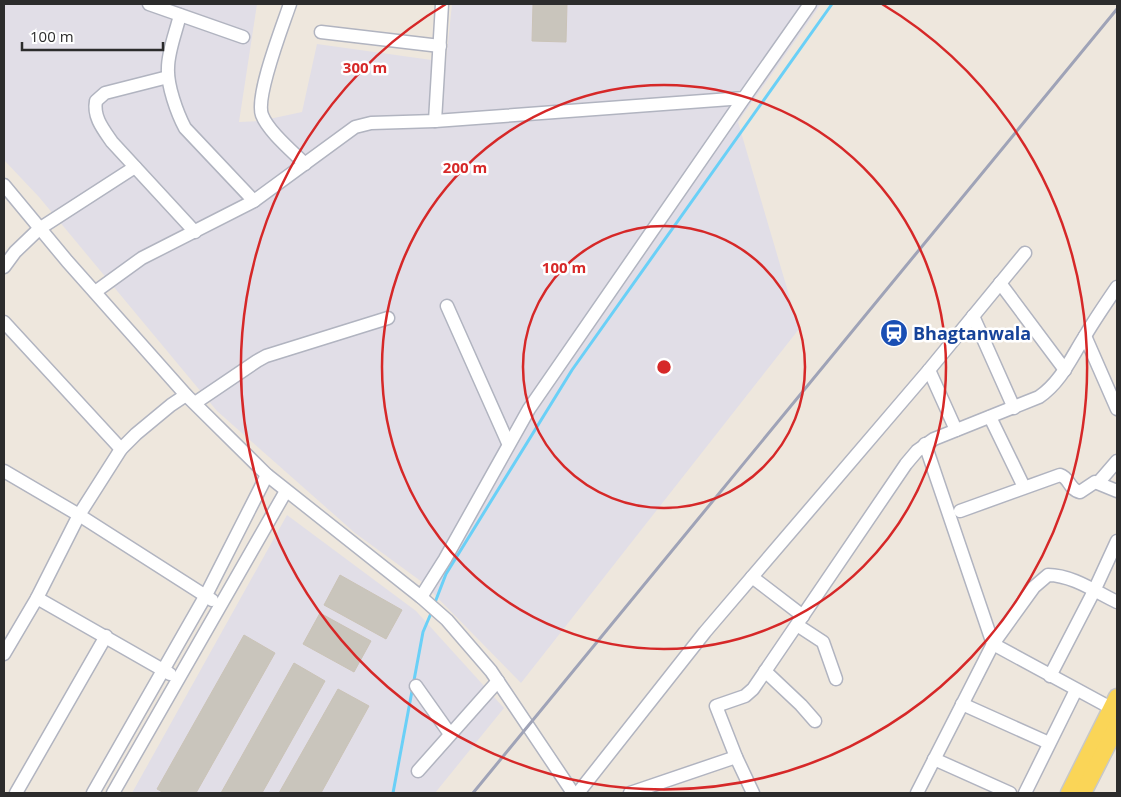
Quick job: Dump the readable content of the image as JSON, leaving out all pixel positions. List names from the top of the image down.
{
  "places": {
    "station": ["Bhagtanwala"]
  },
  "scale_bar": "100 m",
  "rings": ["300 m", "200 m", "100 m"]
}
